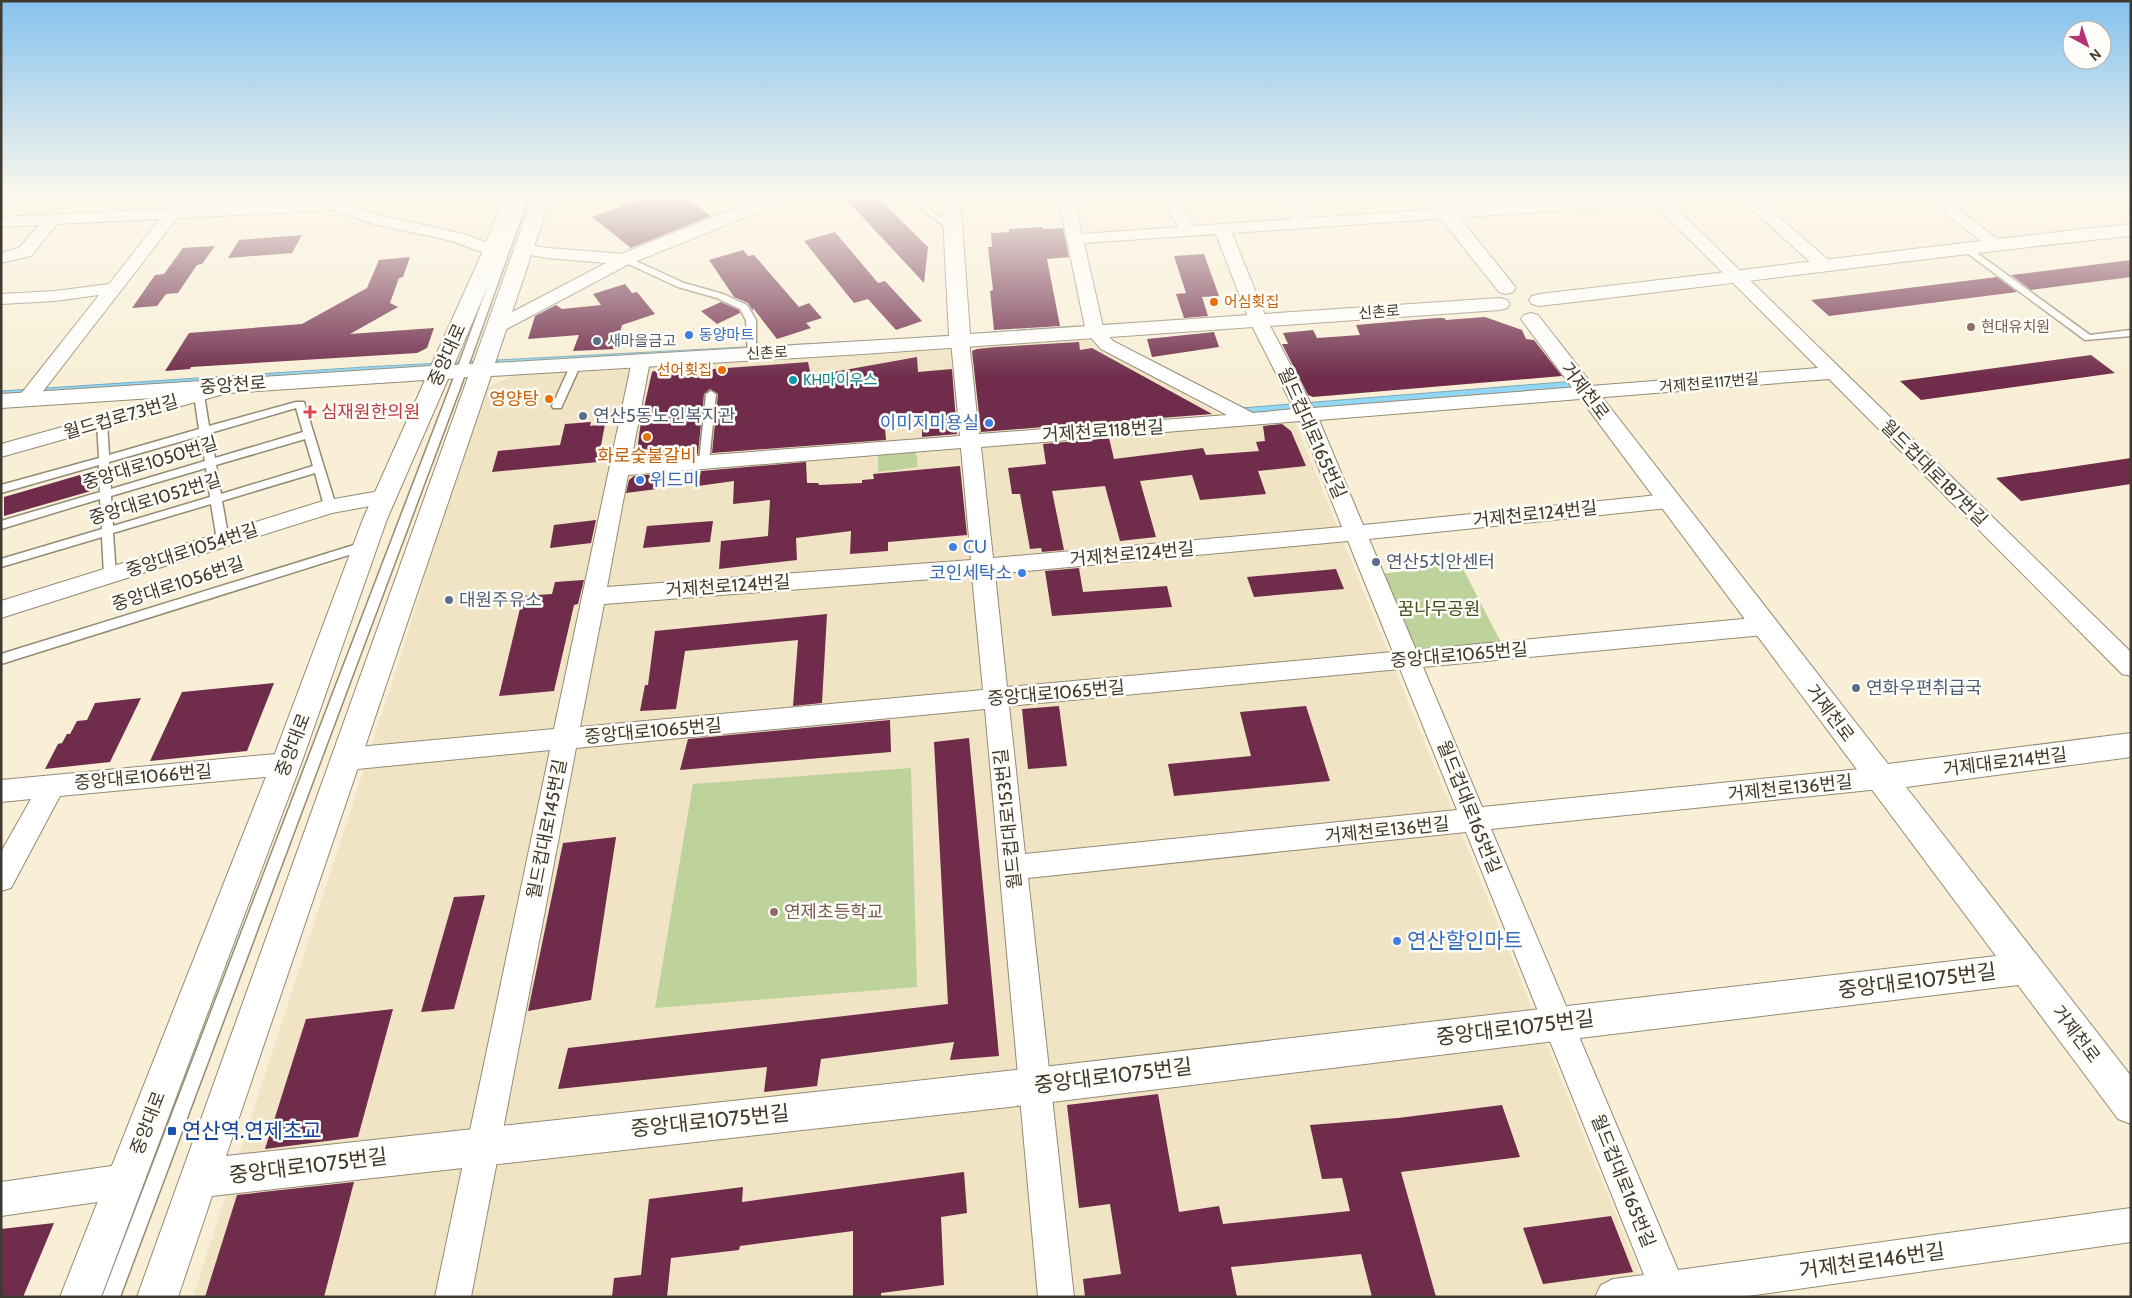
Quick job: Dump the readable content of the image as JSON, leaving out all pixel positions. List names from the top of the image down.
{
  "streets": {
    "main road": [
      "신촌로",
      "중앙대로",
      "중앙천로",
      "거제천로",
      "거제대로214번길",
      "중앙대로1075번길"
    ],
    "street": [
      "거제천로117번길",
      "월드컵로73번길",
      "거제천로118번길",
      "월드컵대로165번길",
      "월드컵대로187번길",
      "거제천로124번길",
      "중앙대로1054번길",
      "중앙대로1065번길",
      "중앙대로1066번길",
      "거제천로136번길",
      "월드컵대로153번길",
      "월드컵대로145번길",
      "거제천로146번길"
    ],
    "lane": ["중앙대로1050번길", "중앙대로1052번길", "중앙대로1056번길"]
  },
  "crossings": [
    ["신촌로", "중앙대로"],
    ["신촌로", "중앙천로"],
    ["신촌로", "월드컵대로165번길"],
    ["신촌로", "월드컵대로153번길"],
    ["신촌로", "월드컵대로145번길"],
    ["중앙대로", "중앙천로"],
    ["중앙대로", "중앙대로1054번길"],
    ["중앙대로", "중앙대로1056번길"],
    ["중앙대로", "중앙대로1065번길"],
    ["중앙대로", "중앙대로1066번길"],
    ["중앙대로", "중앙대로1075번길"],
    ["거제천로117번길", "거제천로"],
    ["거제천로117번길", "거제천로118번길"],
    ["거제천로117번길", "월드컵대로187번길"],
    ["중앙천로", "월드컵로73번길"],
    ["거제천로", "거제천로118번길"],
    ["거제천로", "거제천로124번길"],
    ["거제천로", "중앙대로1065번길"],
    ["거제천로", "거제대로214번길"],
    ["거제천로", "거제천로136번길"],
    ["거제천로", "중앙대로1075번길"],
    ["거제천로118번길", "월드컵대로165번길"],
    ["거제천로118번길", "월드컵대로153번길"],
    ["거제천로118번길", "월드컵대로145번길"],
    ["월드컵대로165번길", "거제천로124번길"],
    ["월드컵대로165번길", "중앙대로1065번길"],
    ["월드컵대로165번길", "거제천로136번길"],
    ["월드컵대로165번길", "중앙대로1075번길"],
    ["월드컵대로165번길", "거제천로146번길"],
    ["거제천로124번길", "월드컵대로153번길"],
    ["거제천로124번길", "월드컵대로145번길"],
    ["중앙대로1065번길", "월드컵대로153번길"],
    ["중앙대로1065번길", "월드컵대로145번길"],
    ["거제대로214번길", "거제천로136번길"],
    ["거제천로136번길", "월드컵대로153번길"],
    ["월드컵대로153번길", "중앙대로1075번길"],
    ["월드컵대로145번길", "중앙대로1075번길"]
  ],
  "parks": ["꿈나무공원"],
  "places": {
    "other": [
      "어심횟집",
      "현대유치원",
      "동양마트",
      "새마을금고",
      "선어횟집",
      "KH마이우스",
      "영양탕",
      "연산5동노인복지관",
      "이미지미용실",
      "화로숯불갈비",
      "위드미",
      "CU",
      "연산5치안센터",
      "코인세탁소",
      "대원주유소",
      "연화우편취급국",
      "연제초등학교",
      "연산할인마트"
    ],
    "health": ["심재원한의원"],
    "transit": ["연산역.연제초교"]
  },
  "north": "bottom right"
}
